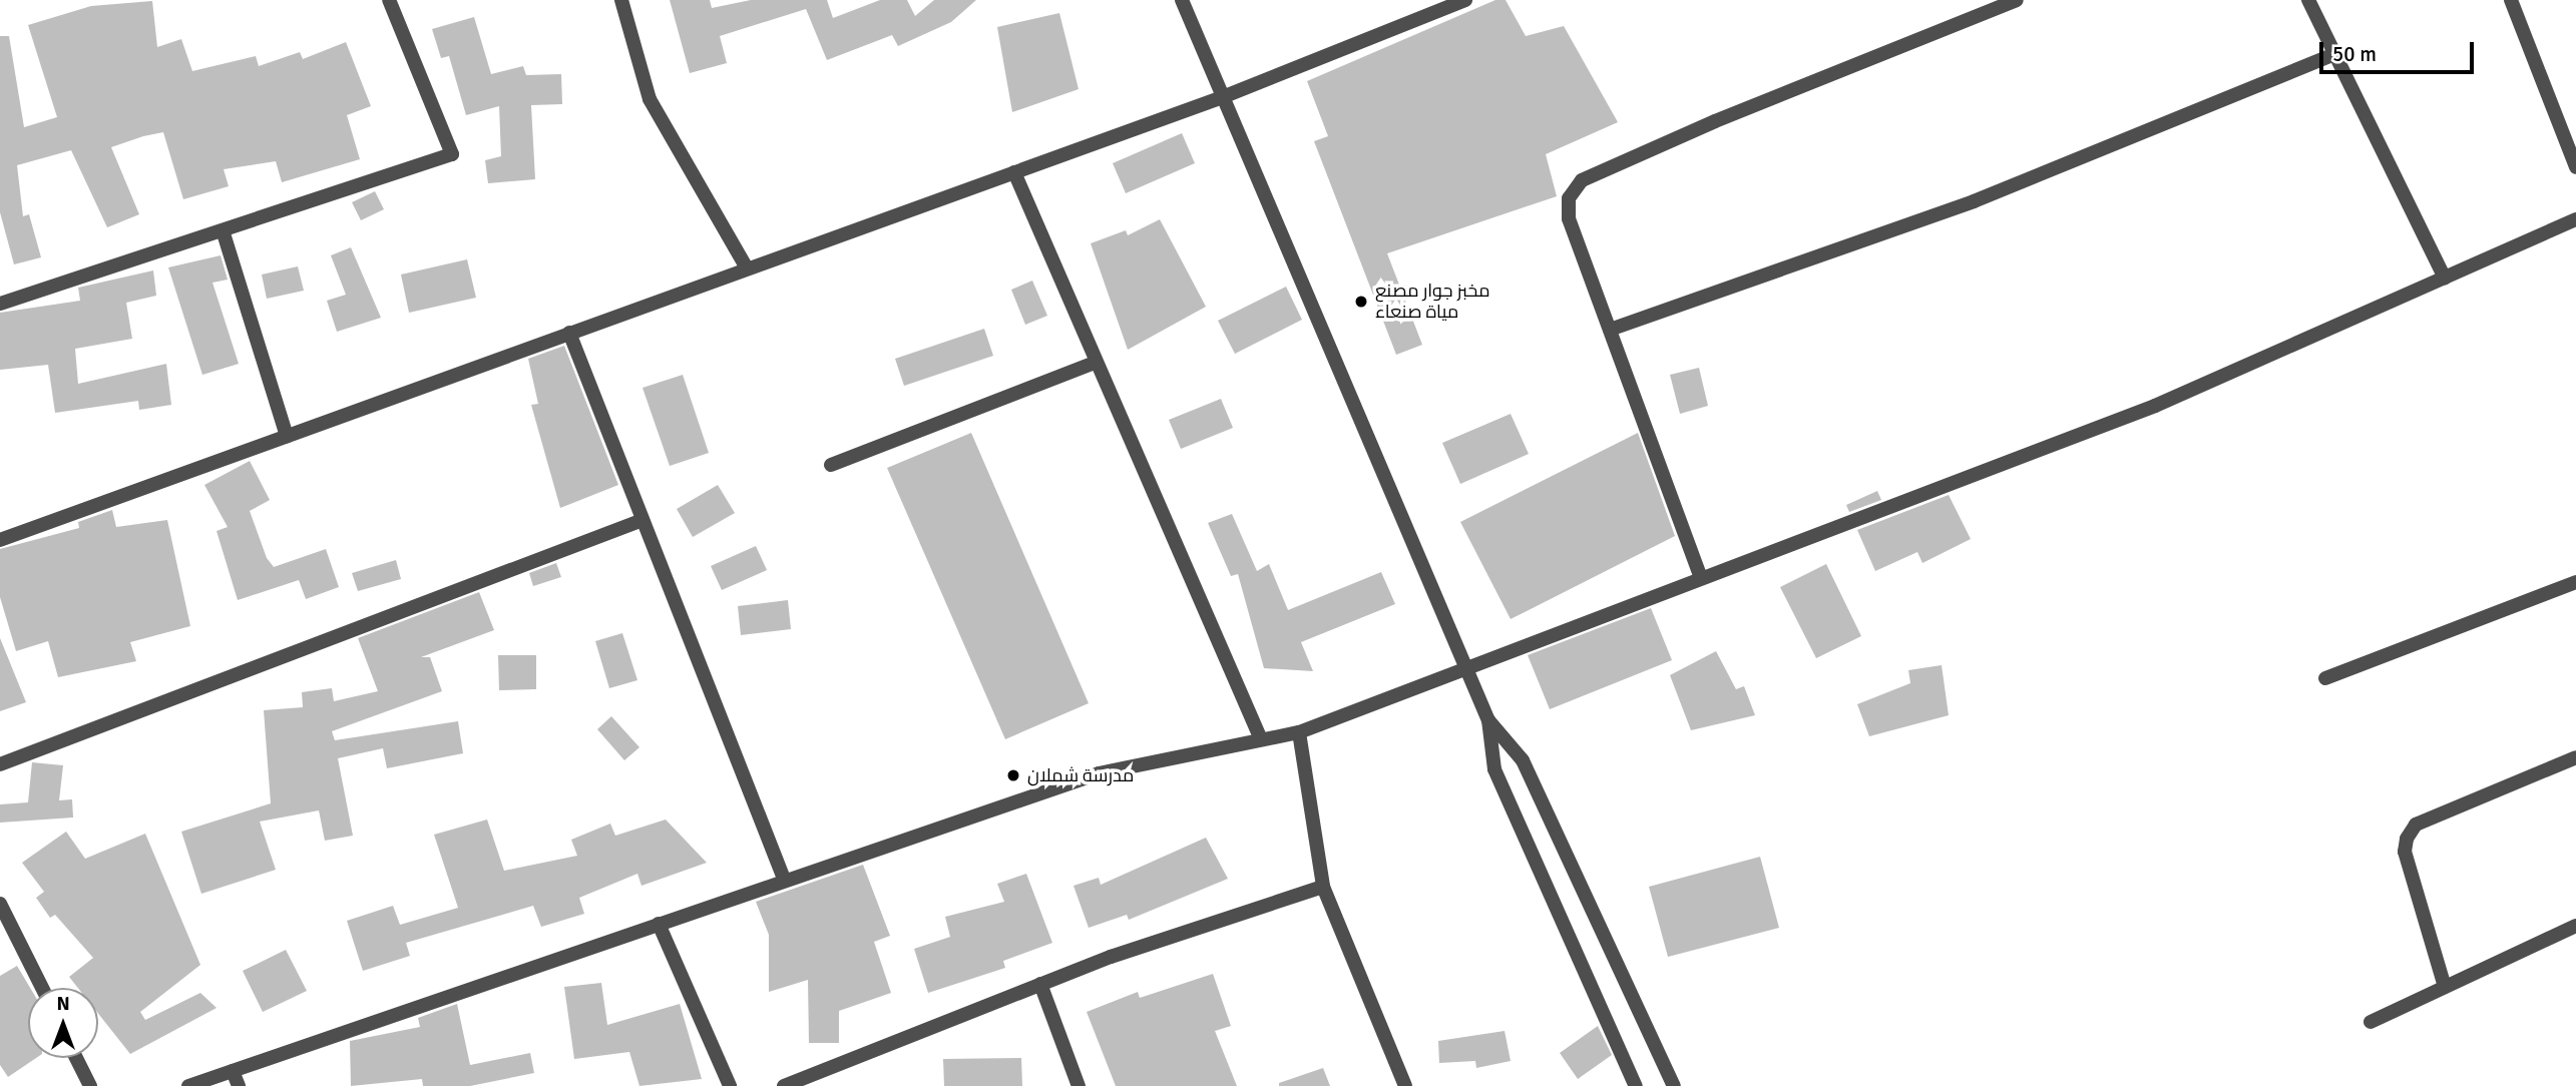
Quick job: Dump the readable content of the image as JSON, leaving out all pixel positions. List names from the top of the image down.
{
  "places": ["مخبز جوار مصنع مياة صنعاء", "مدرسة شملان"],
  "scale_bar": "50 m",
  "north": "top"
}
